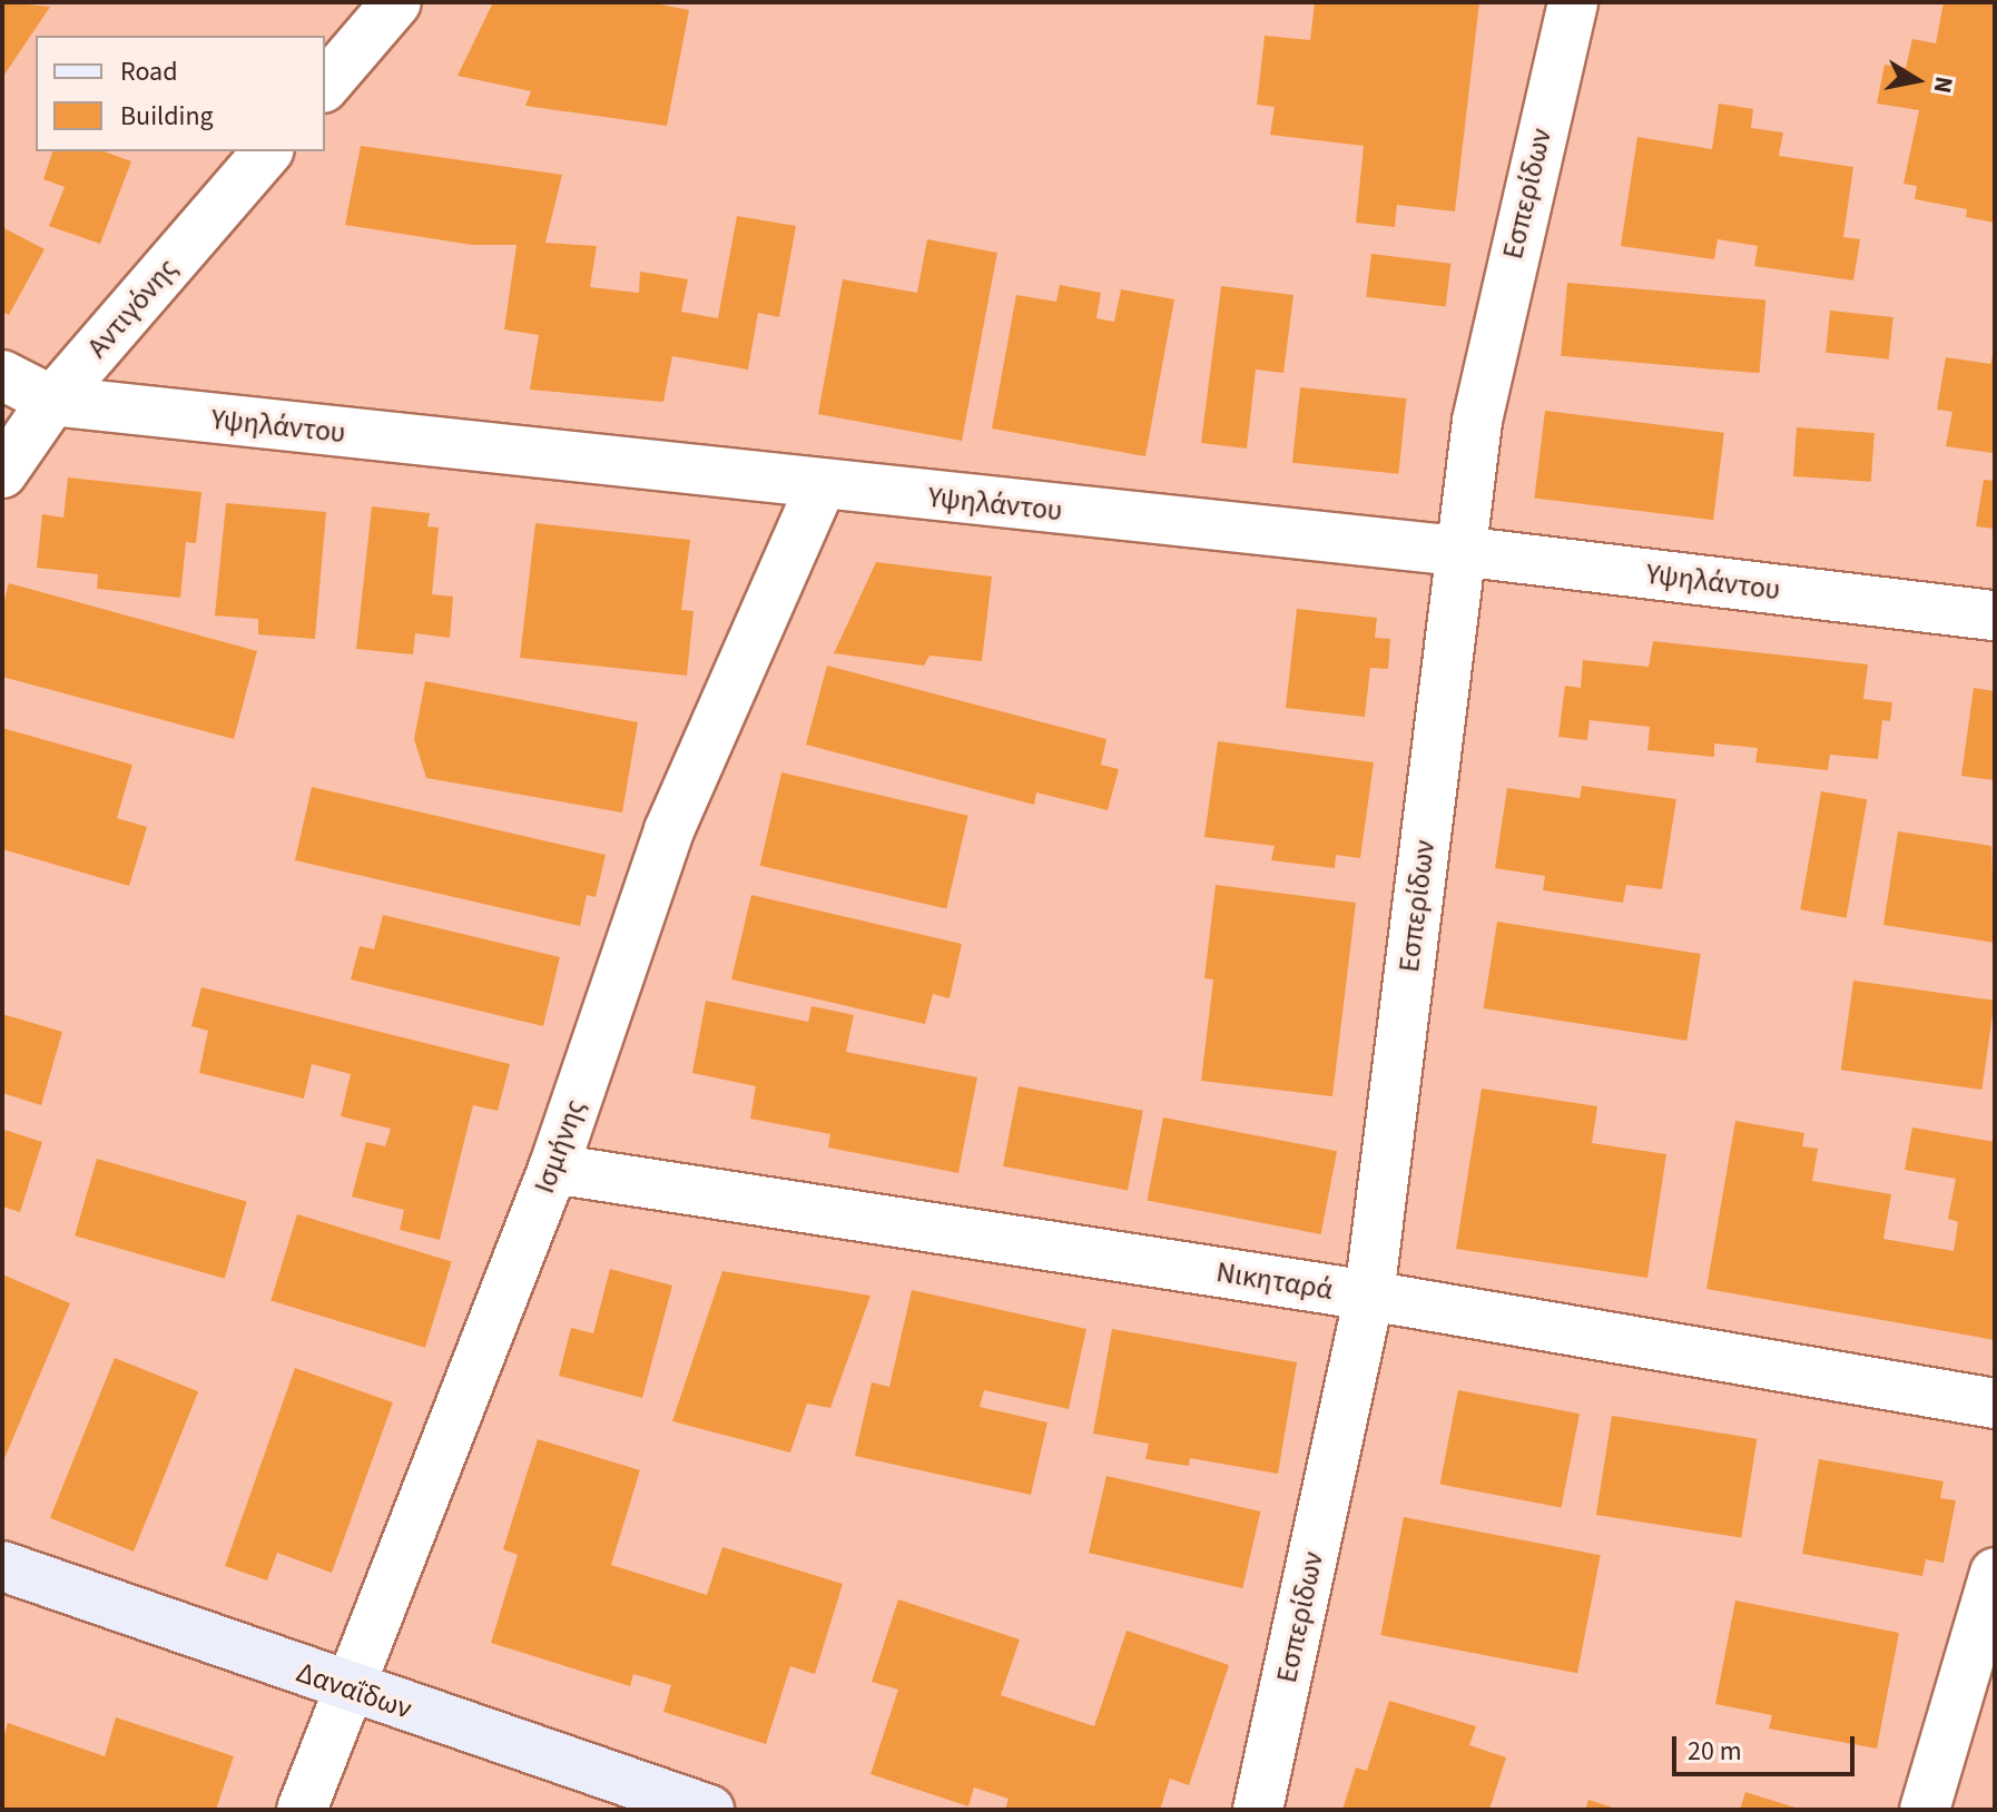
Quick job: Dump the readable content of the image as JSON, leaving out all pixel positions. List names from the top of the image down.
{
  "streets": {
    "street": [
      "Εσπερίδων",
      "Αντιγόνης",
      "Υψηλάντου",
      "Ισμήνης",
      "Νικηταρά",
      "Δαναΐδων"
    ]
  },
  "crossings": [
    ["Εσπερίδων", "Υψηλάντου"],
    ["Εσπερίδων", "Νικηταρά"],
    ["Αντιγόνης", "Υψηλάντου"],
    ["Υψηλάντου", "Ισμήνης"],
    ["Ισμήνης", "Νικηταρά"],
    ["Ισμήνης", "Δαναΐδων"]
  ],
  "legend": ["Road", "Building"],
  "scale_bar": "20 m",
  "north": "right"
}
